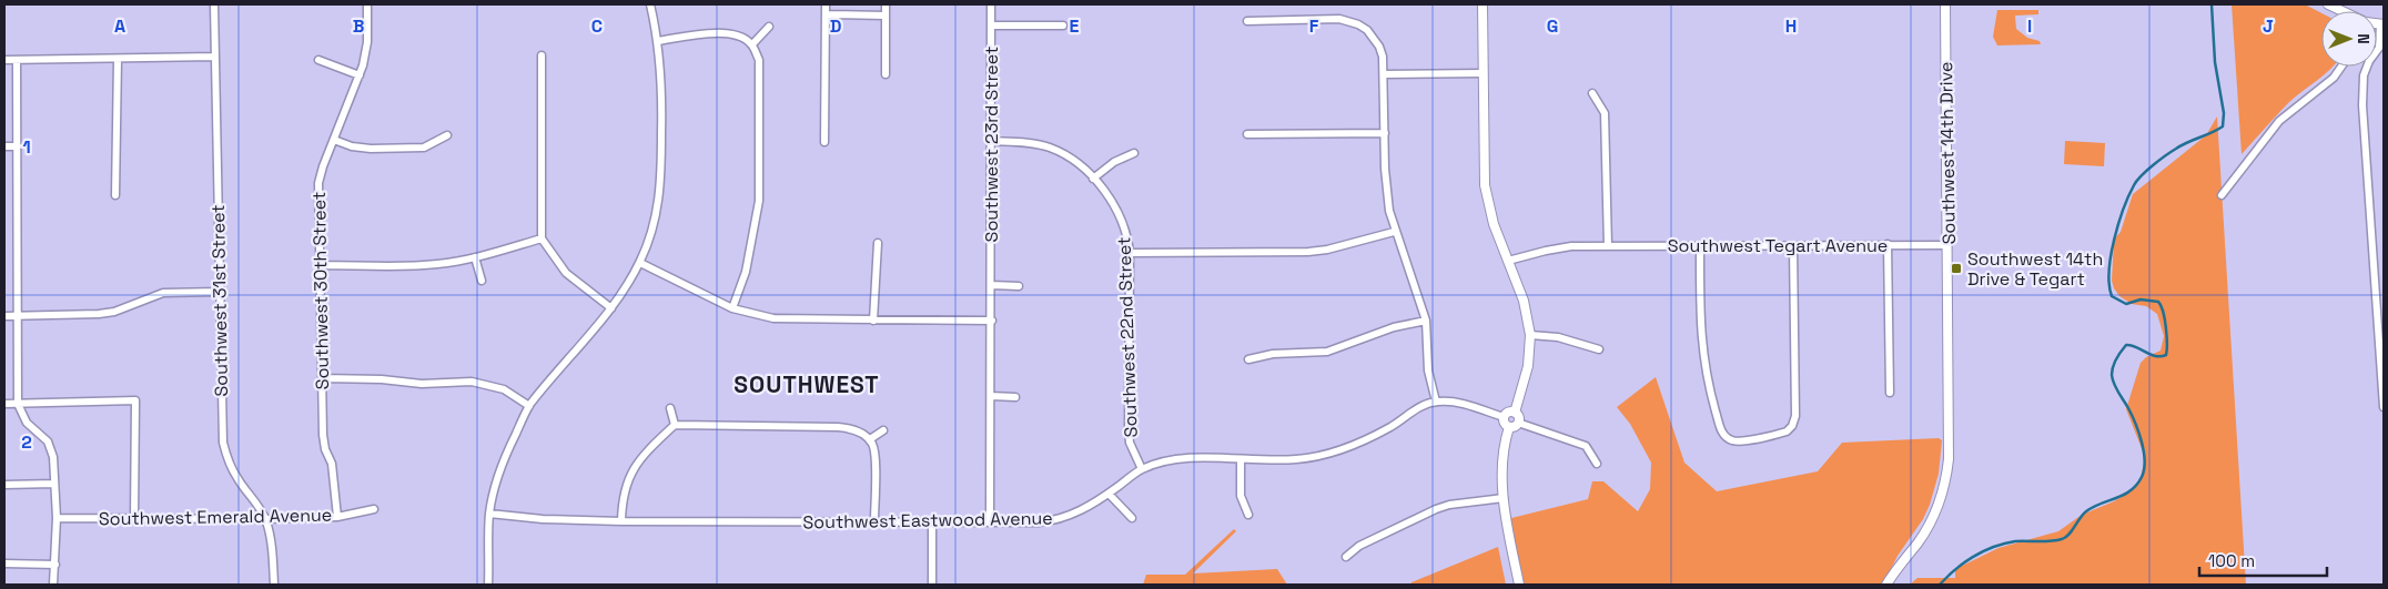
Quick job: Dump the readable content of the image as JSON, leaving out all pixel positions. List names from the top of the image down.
{
  "streets": {
    "street": [
      "Southwest 23rd Street",
      "Southwest 14th Drive",
      "Southwest Tegart Avenue",
      "Southwest 30th Street",
      "Southwest 31st Street",
      "Southwest 22nd Street",
      "Southwest Emerald Avenue",
      "Southwest Eastwood Avenue"
    ]
  },
  "crossings": [
    ["Southwest 23rd Street", "Southwest 22nd Street"],
    ["Southwest 23rd Street", "Southwest Eastwood Avenue"],
    ["Southwest 14th Drive", "Southwest Tegart Avenue"],
    ["Southwest 30th Street", "Southwest Emerald Avenue"],
    ["Southwest 31st Street", "Southwest Emerald Avenue"],
    ["Southwest 22nd Street", "Southwest Eastwood Avenue"]
  ],
  "districts": ["SOUTHWEST"],
  "places": {
    "transit": ["Southwest 14th Drive & Tegart"]
  },
  "scale_bar": "100 m",
  "north": "right",
  "grid": {
    "columns": [
      "A",
      "B",
      "C",
      "D",
      "E",
      "F",
      "G",
      "H",
      "I",
      "J"
    ],
    "rows": ["1", "2"]
  }
}
